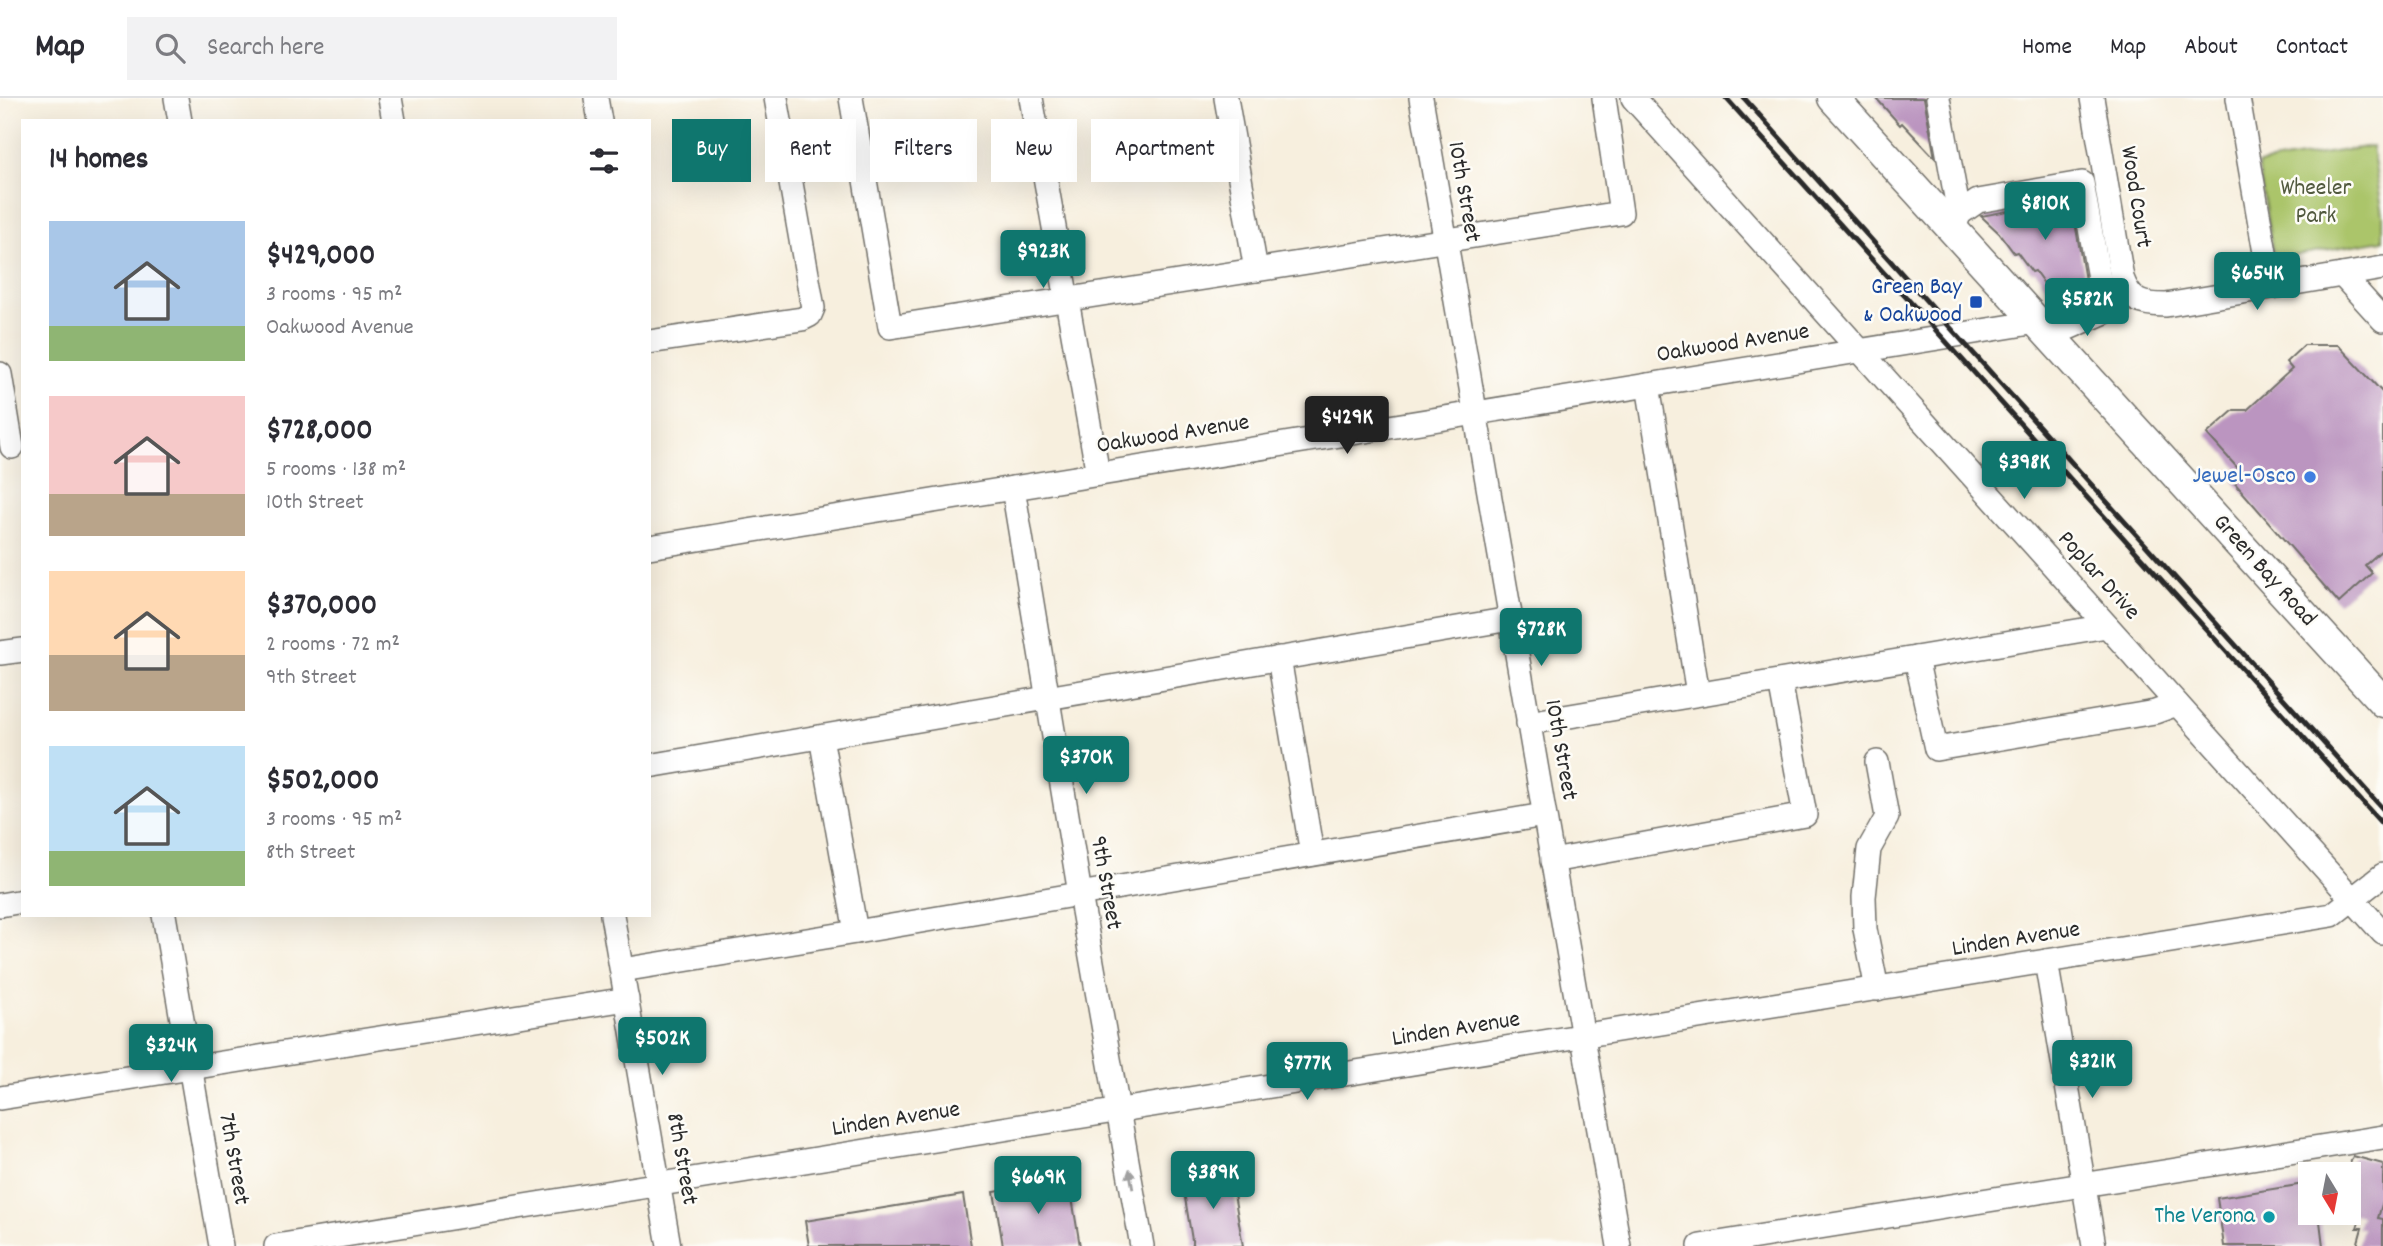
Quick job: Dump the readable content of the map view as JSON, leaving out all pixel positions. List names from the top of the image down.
{
  "streets": {
    "main road": ["Green Bay Road"],
    "street": [
      "10th Street",
      "Wood Court",
      "Oakwood Avenue",
      "Poplar Drive",
      "9th Street",
      "Linden Avenue",
      "7th Street",
      "8th Street"
    ]
  },
  "crossings": [
    ["10th Street", "Oakwood Avenue"],
    ["10th Street", "Linden Avenue"],
    ["Oakwood Avenue", "Green Bay Road"],
    ["Oakwood Avenue", "Poplar Drive"],
    ["Oakwood Avenue", "9th Street"],
    ["Poplar Drive", "Linden Avenue"],
    ["9th Street", "Linden Avenue"],
    ["Linden Avenue", "8th Street"]
  ],
  "parks": ["Wheeler Park"],
  "places": {
    "transit": ["Green Bay & Oakwood"],
    "other": ["Jewel-Osco", "The Verona"]
  },
  "north": "bottom",
  "page": {
    "header": "Map",
    "search": "Search here",
    "nav": [
      "Home",
      "Map",
      "About",
      "Contact"
    ],
    "chip": [
      "Buy",
      "Rent",
      "Filters",
      "New",
      "Apartment"
    ],
    "heading": "14 homes",
    "price": [
      "$810K",
      "$923K",
      "$654K",
      "$582K",
      "$429K",
      "$398K",
      "$728K",
      "$370K",
      "$502K",
      "$324K",
      "$321K",
      "$777K",
      "$389K",
      "$669K"
    ],
    "list": [
      {
        "name": "$429,000",
        "note": "3 rooms · 95 m² · Oakwood Avenue"
      },
      {
        "name": "$728,000",
        "note": "5 rooms · 138 m² · 10th Street"
      },
      {
        "name": "$370,000",
        "note": "2 rooms · 72 m² · 9th Street"
      },
      {
        "name": "$502,000",
        "note": "3 rooms · 95 m² · 8th Street"
      }
    ]
  }
}
